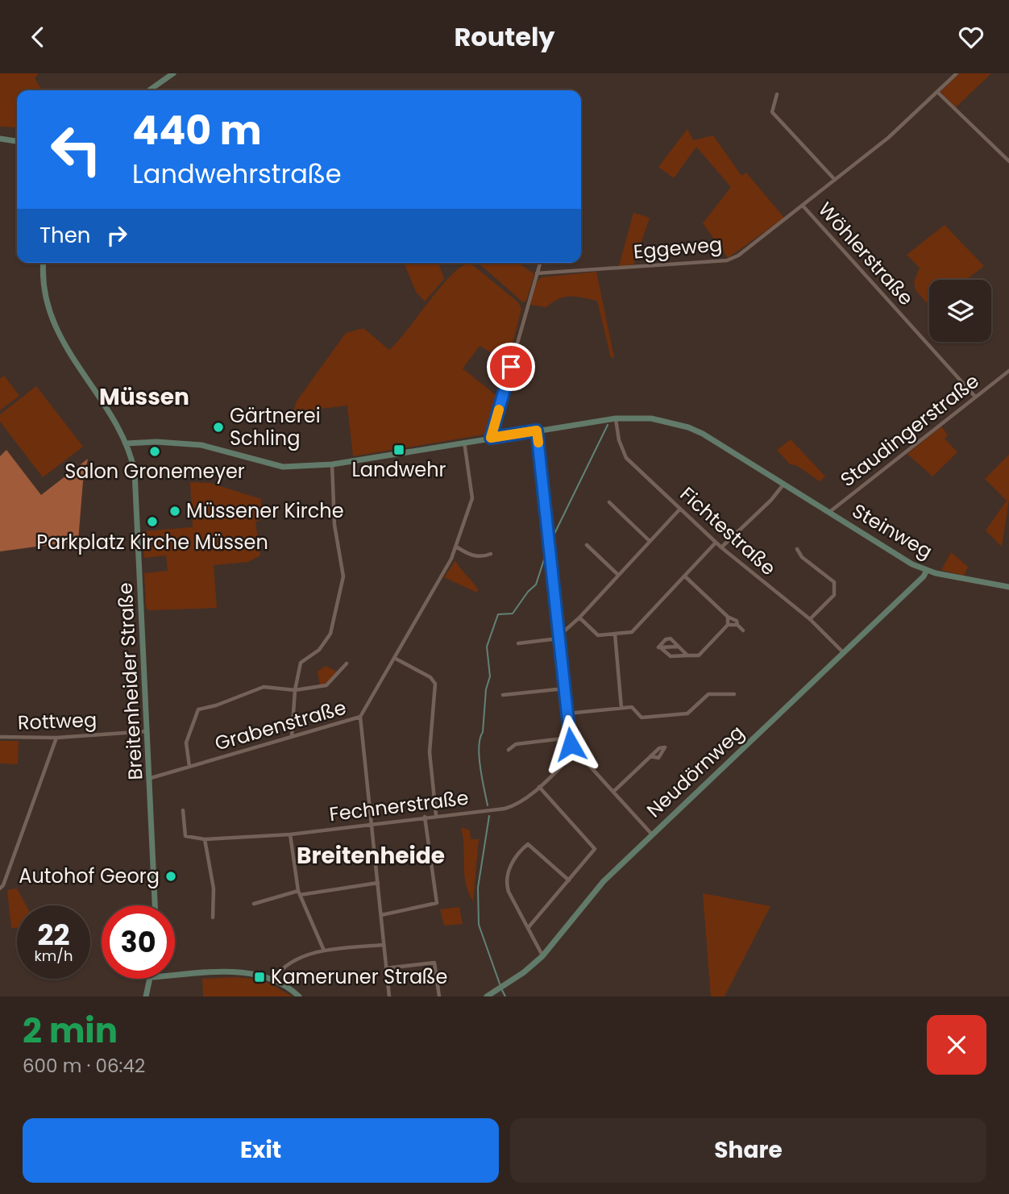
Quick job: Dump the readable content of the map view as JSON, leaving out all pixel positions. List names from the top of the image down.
{
  "streets": {
    "street": [
      "Eggeweg",
      "Wöhlerstraße",
      "Staudingerstraße",
      "Fichtestraße",
      "Steinweg",
      "Breitenheider Straße",
      "Rottweg",
      "Grabenstraße",
      "Neudörnweg",
      "Fechnerstraße"
    ]
  },
  "crossings": [
    ["Eggeweg", "Wöhlerstraße"],
    ["Wöhlerstraße", "Staudingerstraße"],
    ["Staudingerstraße", "Steinweg"],
    ["Fichtestraße", "Steinweg"],
    ["Fichtestraße", "Neudörnweg"],
    ["Steinweg", "Breitenheider Straße"],
    ["Steinweg", "Grabenstraße"],
    ["Steinweg", "Neudörnweg"],
    ["Breitenheider Straße", "Rottweg"],
    ["Breitenheider Straße", "Grabenstraße"]
  ],
  "districts": ["Müssen", "Breitenheide"],
  "places": {
    "other": [
      "Gärtnerei Schling",
      "Salon Gronemeyer",
      "Müssener Kirche",
      "Parkplatz Kirche Müssen",
      "Autohof Georg"
    ],
    "transit": ["Landwehr", "Kameruner Straße"]
  },
  "page": {
    "header": "Routely",
    "turn": ["440 m", "Landwehrstraße"],
    "then": "Then",
    "speed": "22 km/h",
    "limit": "30",
    "heading": ["2 min", "600 m · 06:42"],
    "buttons": ["Exit", "Share"]
  }
}
